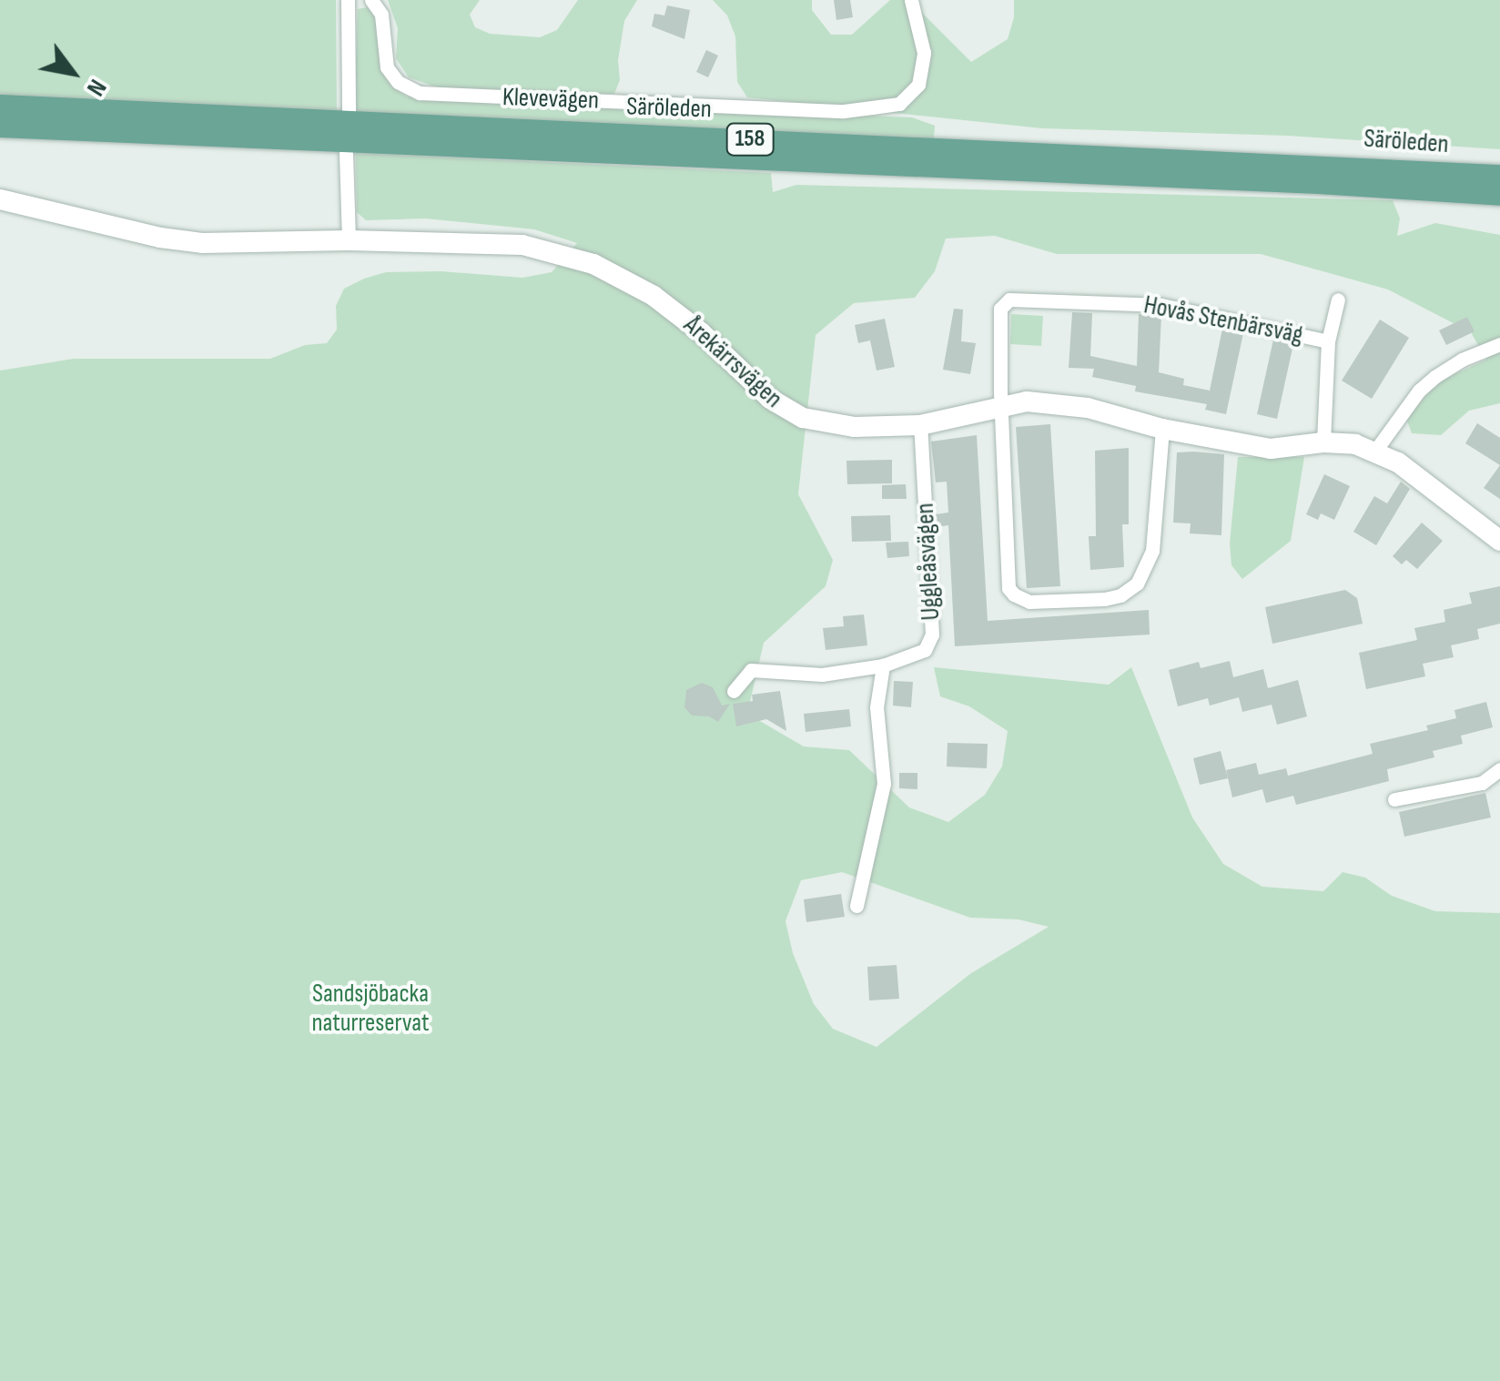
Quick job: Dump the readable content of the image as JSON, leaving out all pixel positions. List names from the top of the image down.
{
  "streets": {
    "main road": ["Säröleden", "158"],
    "street": [
      "Klevevägen",
      "Hovås Stenbärsväg",
      "Årekärrsvägen",
      "Uggleåsvägen"
    ]
  },
  "crossings": [
    ["Hovås Stenbärsväg", "Årekärrsvägen"],
    ["Årekärrsvägen", "Uggleåsvägen"]
  ],
  "parks": ["Sandsjöbacka naturreservat"],
  "north": "bottom right"
}
